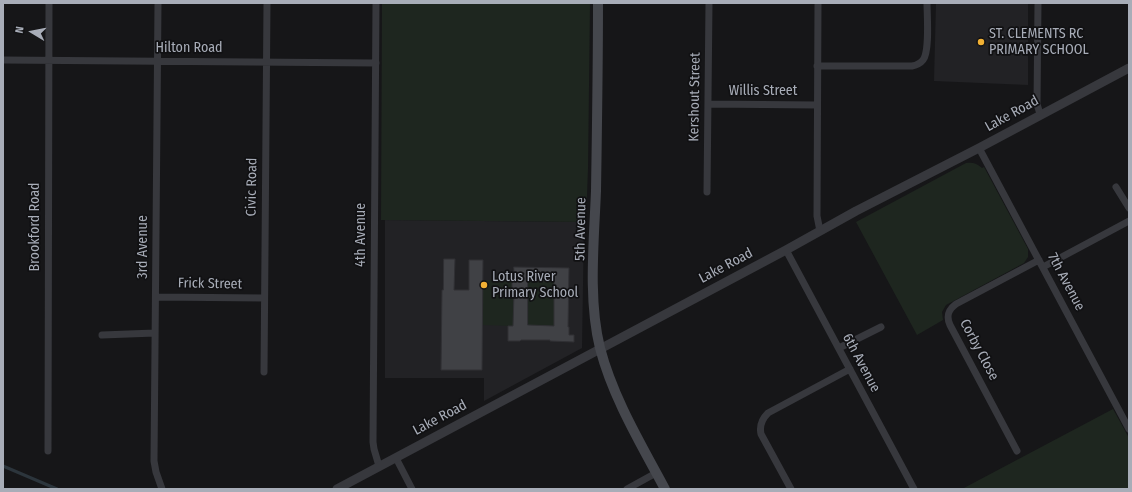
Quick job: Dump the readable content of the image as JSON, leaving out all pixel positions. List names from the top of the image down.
{
  "streets": {
    "main road": ["5th Avenue"],
    "street": [
      "Hilton Road",
      "Willis Street",
      "Kershout Street",
      "Lake Road",
      "Civic Road",
      "Brookford Road",
      "4th Avenue",
      "3rd Avenue",
      "7th Avenue",
      "Frick Street",
      "Corby Close",
      "6th Avenue"
    ]
  },
  "crossings": [
    ["Hilton Road", "Civic Road"],
    ["Hilton Road", "Brookford Road"],
    ["Hilton Road", "4th Avenue"],
    ["Hilton Road", "3rd Avenue"],
    ["Willis Street", "Kershout Street"],
    ["Lake Road", "5th Avenue"],
    ["Lake Road", "4th Avenue"],
    ["Lake Road", "7th Avenue"],
    ["Lake Road", "6th Avenue"],
    ["Civic Road", "Frick Street"],
    ["3rd Avenue", "Frick Street"],
    ["7th Avenue", "Corby Close"]
  ],
  "places": ["ST. CLEMENTS RC PRIMARY SCHOOL", "Lotus River Primary School"],
  "north": "left"
}
